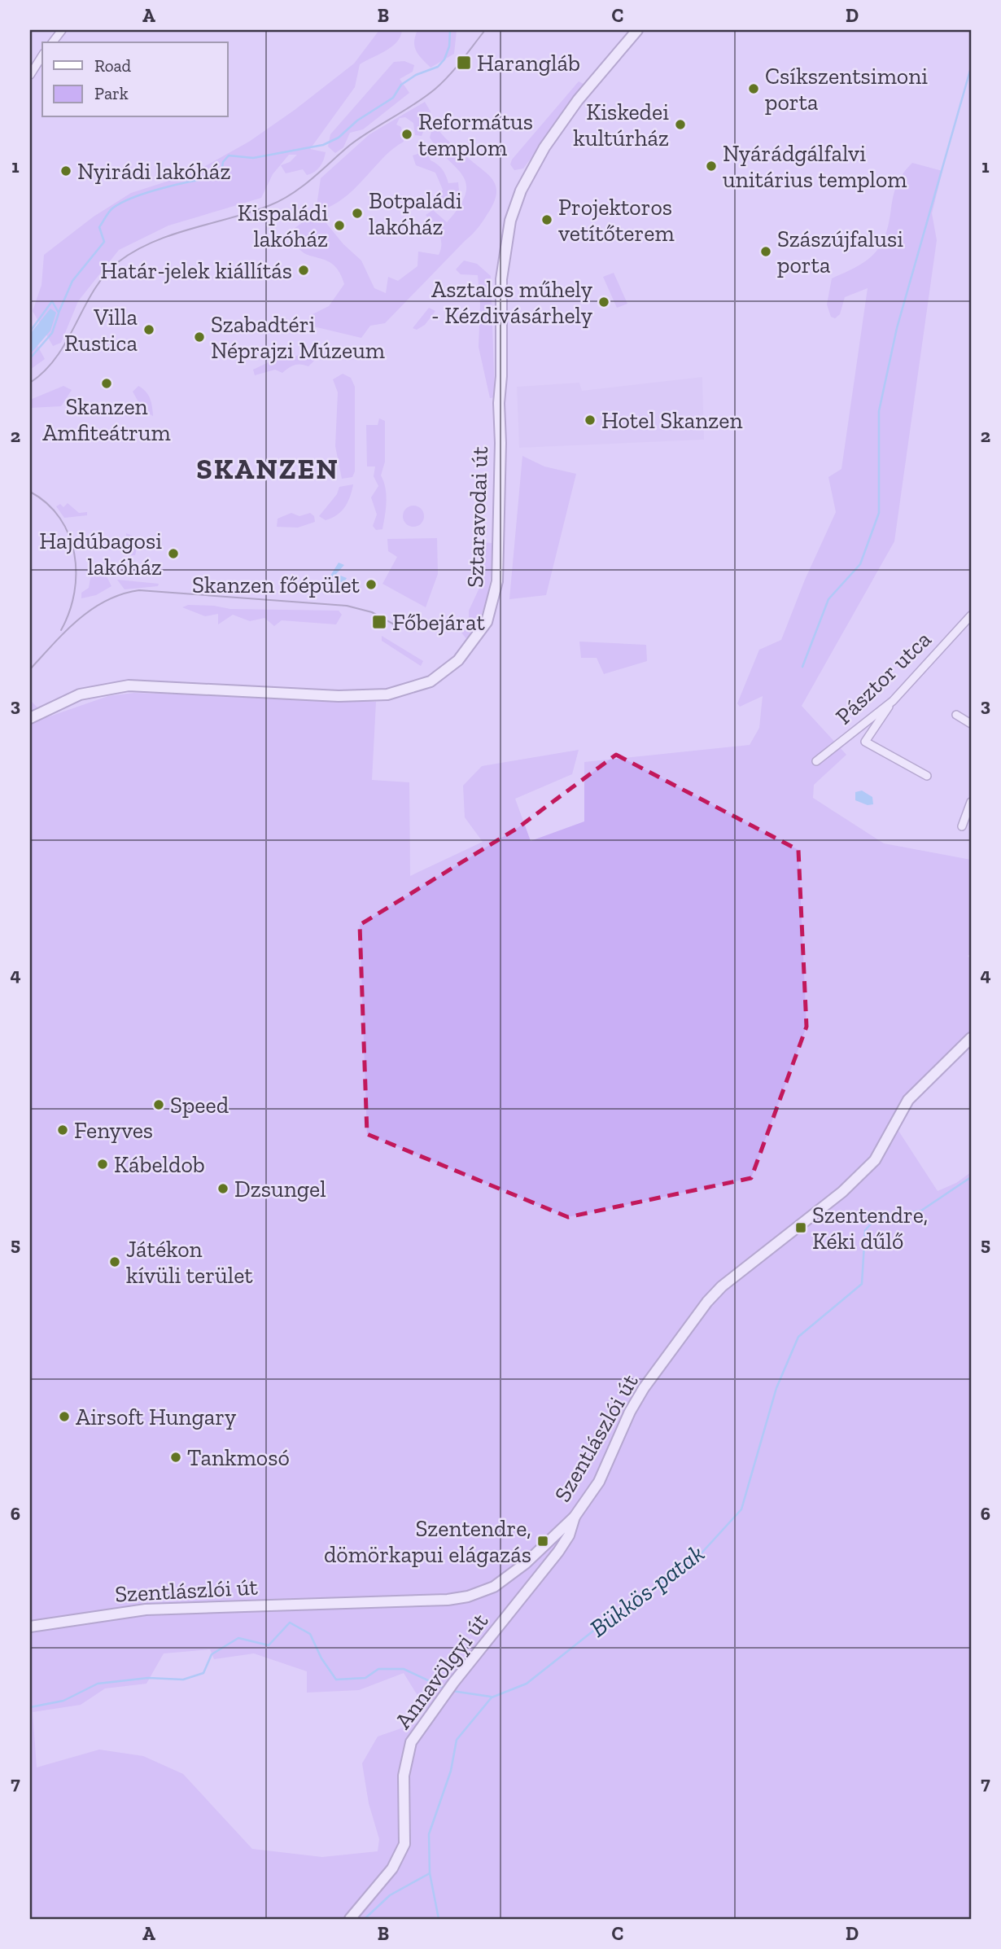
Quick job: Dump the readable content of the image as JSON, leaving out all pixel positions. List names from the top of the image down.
{
  "streets": {
    "street": [
      "Sztaravodai út",
      "Pásztor utca",
      "Szentlászlói út",
      "Annavölgyi út"
    ]
  },
  "crossings": [
    ["Szentlászlói út", "Annavölgyi út"]
  ],
  "districts": ["SKANZEN"],
  "water": ["Bükkös-patak"],
  "places": {
    "transit": [
      "Harangláb",
      "Főbejárat",
      "Szentendre, Kéki dűlő",
      "Szentendre, dömörkapui elágazás"
    ],
    "other": [
      "Csíkszentsimoni porta",
      "Kiskedei kultúrház",
      "Református templom",
      "Nyárádgálfalvi unitárius templom",
      "Nyirádi lakóház",
      "Botpaládi lakóház",
      "Projektoros vetítőterem",
      "Kispaládi lakóház",
      "Szászújfalusi porta",
      "Határ-jelek kiállítás",
      "Asztalos műhely - Kézdivásárhely",
      "Villa Rustica",
      "Szabadtéri Néprajzi Múzeum",
      "Skanzen Amfiteátrum",
      "Hotel Skanzen",
      "Hajdúbagosi lakóház",
      "Skanzen főépület",
      "Speed",
      "Fenyves",
      "Kábeldob",
      "Dzsungel",
      "Játékon kívüli terület",
      "Airsoft Hungary",
      "Tankmosó"
    ]
  },
  "legend": ["Road", "Park"],
  "grid": {
    "columns": [
      "A",
      "B",
      "C",
      "D"
    ],
    "rows": [
      "1",
      "2",
      "3",
      "4",
      "5",
      "6",
      "7"
    ]
  }
}
